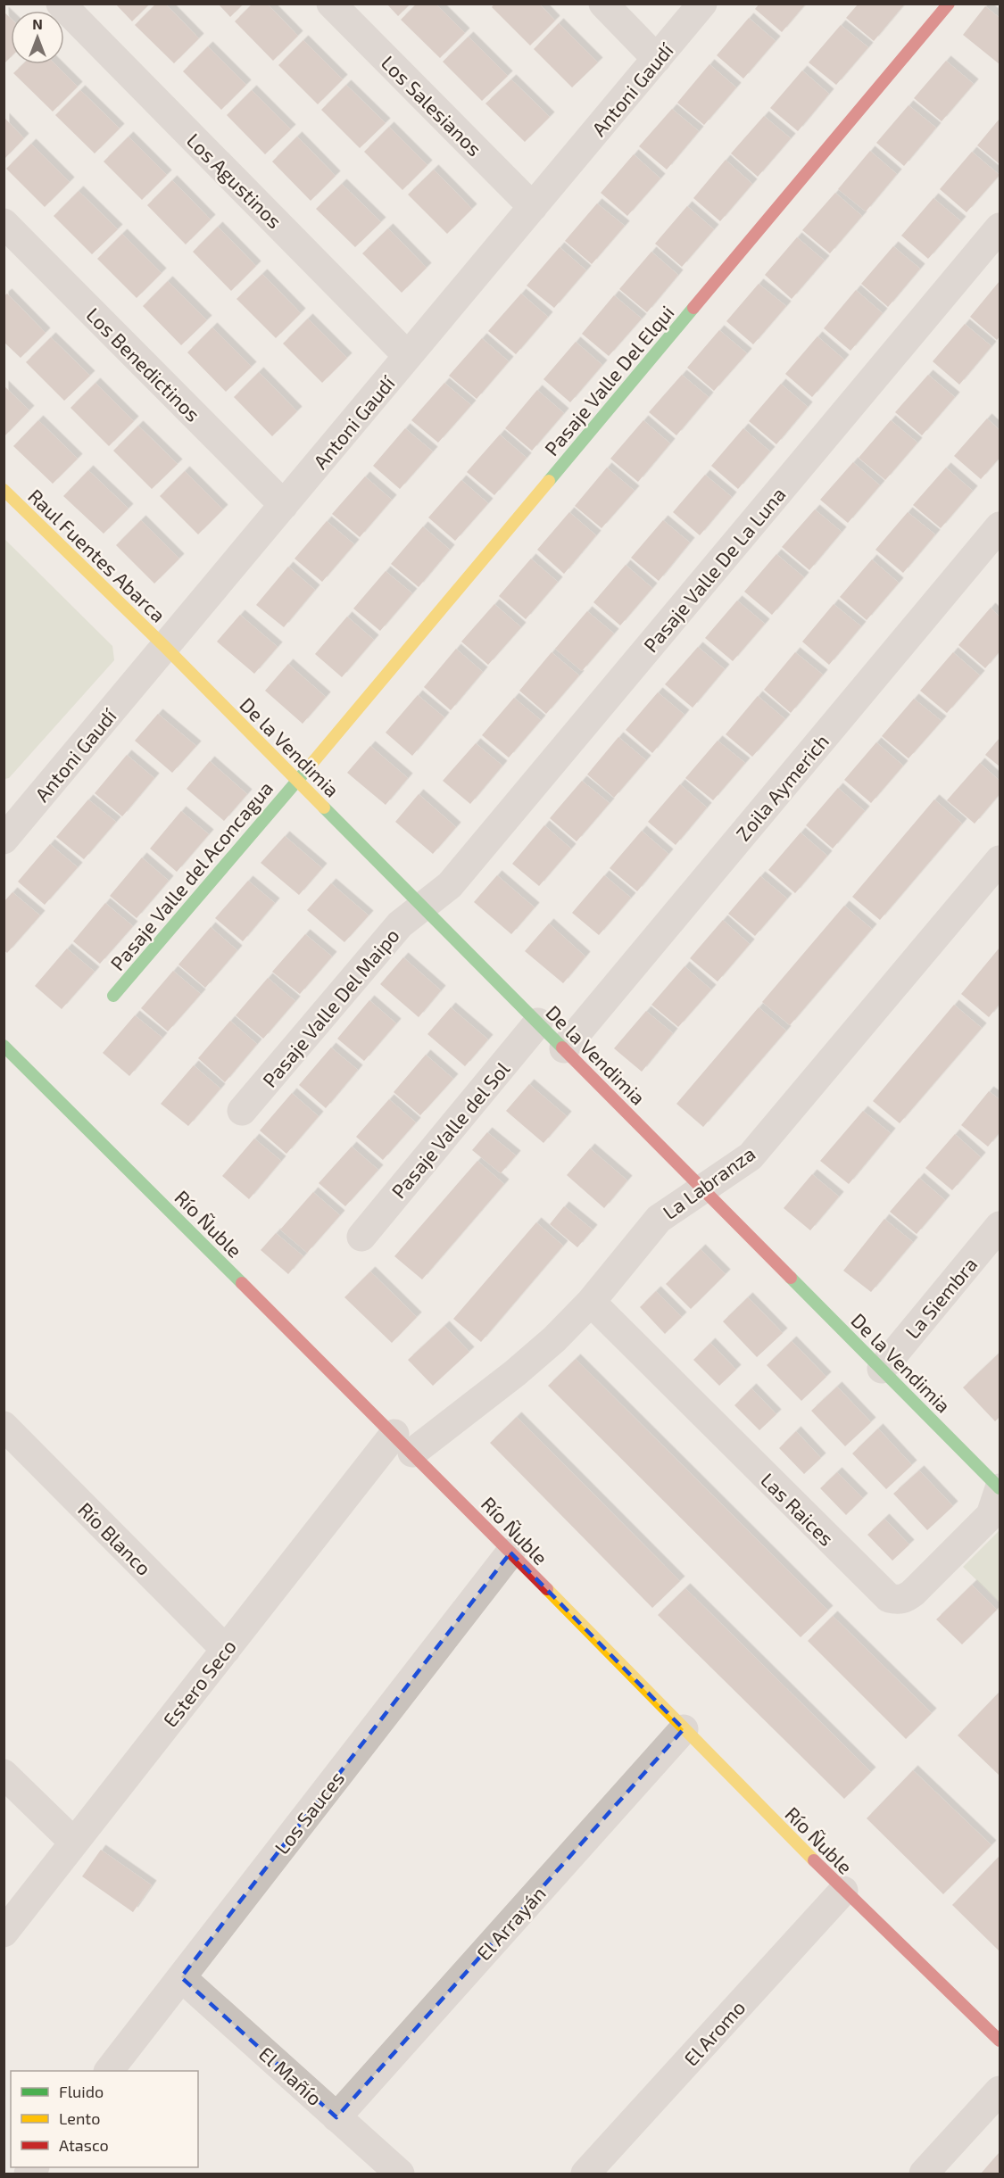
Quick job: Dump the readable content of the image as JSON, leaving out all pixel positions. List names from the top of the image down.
{
  "streets": {
    "street": [
      "Antoni Gaudí",
      "Los Salesianos",
      "Los Agustinos",
      "Los Benedictinos",
      "Pasaje Valle Del Elqui",
      "Raul Fuentes Abarca",
      "Pasaje Valle De La Luna",
      "De la Vendimia",
      "Zoila Aymerich",
      "Pasaje Valle del Aconcagua",
      "Pasaje Valle Del Maipo",
      "Pasaje Valle del Sol",
      "La Labranza",
      "Río Ñuble",
      "La Siembra",
      "Las Raices",
      "Río Blanco",
      "Estero Seco",
      "Los Sauces",
      "El Arrayán",
      "El Aromo",
      "El Mañío"
    ]
  },
  "crossings": [
    ["Antoni Gaudí", "Los Salesianos"],
    ["Antoni Gaudí", "Los Agustinos"],
    ["Antoni Gaudí", "Los Benedictinos"],
    ["Antoni Gaudí", "Raul Fuentes Abarca"],
    ["Antoni Gaudí", "De la Vendimia"],
    ["Pasaje Valle Del Elqui", "De la Vendimia"],
    ["Pasaje Valle Del Elqui", "Pasaje Valle del Aconcagua"],
    ["Raul Fuentes Abarca", "De la Vendimia"],
    ["Pasaje Valle De La Luna", "De la Vendimia"],
    ["Pasaje Valle De La Luna", "Pasaje Valle Del Maipo"],
    ["De la Vendimia", "Zoila Aymerich"],
    ["De la Vendimia", "Pasaje Valle del Aconcagua"],
    ["De la Vendimia", "Pasaje Valle Del Maipo"],
    ["De la Vendimia", "Pasaje Valle del Sol"],
    ["De la Vendimia", "La Labranza"],
    ["De la Vendimia", "La Siembra"],
    ["De la Vendimia", "Las Raices"],
    ["La Labranza", "Río Ñuble"],
    ["La Labranza", "Las Raices"],
    ["La Labranza", "Estero Seco"],
    ["Río Ñuble", "Estero Seco"],
    ["Río Ñuble", "Los Sauces"],
    ["Río Ñuble", "El Arrayán"],
    ["Río Ñuble", "El Aromo"],
    ["Río Blanco", "Estero Seco"],
    ["Los Sauces", "El Mañío"],
    ["El Arrayán", "El Mañío"]
  ],
  "legend": ["Fluido", "Lento", "Atasco"],
  "north": "top"
}
